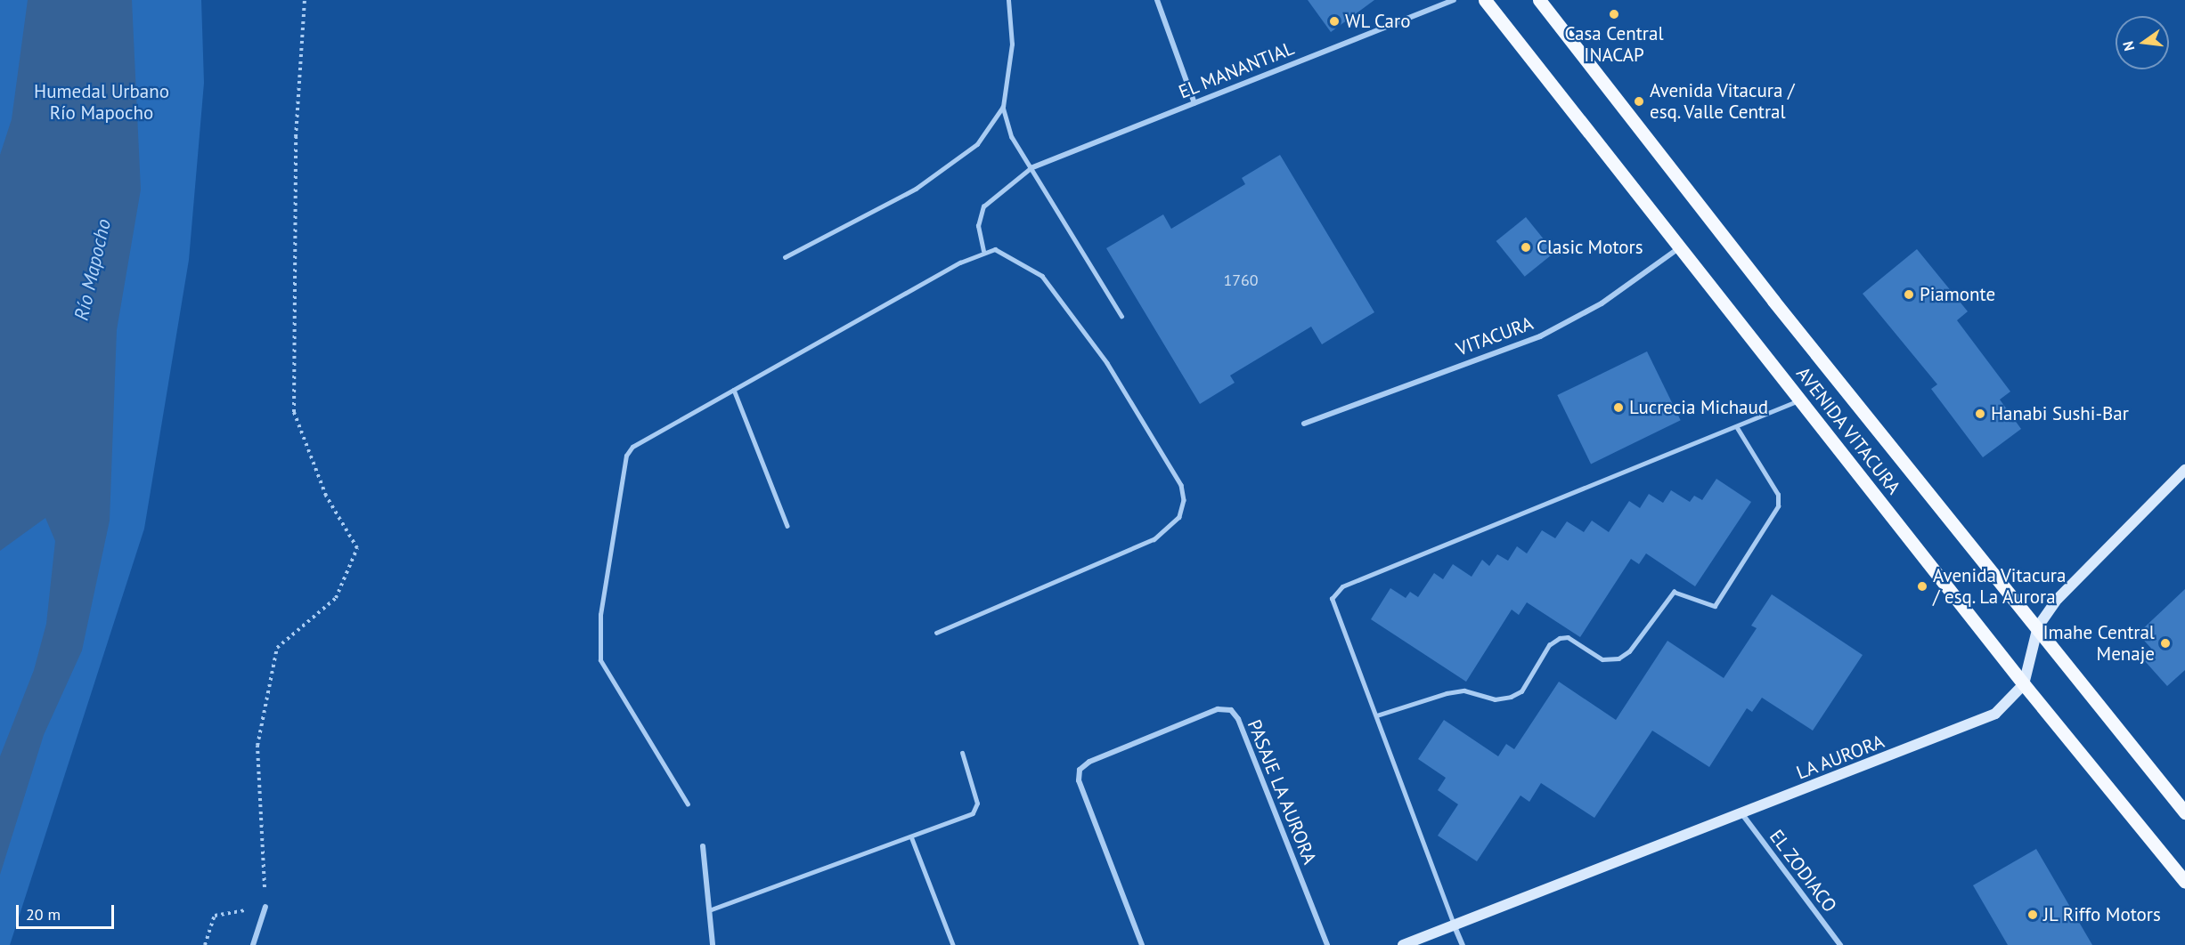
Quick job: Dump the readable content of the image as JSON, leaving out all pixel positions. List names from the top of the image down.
{
  "streets": {
    "main road": ["AVENIDA VITACURA"],
    "street": [
      "EL MANANTIAL",
      "VITACURA",
      "LA AURORA",
      "PASAJE LA AURORA",
      "EL ZODIACO"
    ]
  },
  "crossings": [
    ["VITACURA", "AVENIDA VITACURA"],
    ["AVENIDA VITACURA", "LA AURORA"],
    ["LA AURORA", "EL ZODIACO"]
  ],
  "water": ["Río Mapocho"],
  "parks": ["Humedal Urbano Río Mapocho"],
  "places": [
    "Casa Central INACAP",
    "WL Caro",
    "Avenida Vitacura / esq. Valle Central",
    "Clasic Motors",
    "Piamonte",
    "Lucrecia Michaud",
    "Hanabi Sushi-Bar",
    "Avenida Vitacura / esq. La Aurora",
    "Imahe Central Menaje",
    "JL Riffo Motors"
  ],
  "house_numbers": ["1760"],
  "scale_bar": "20 m",
  "north": "left"
}
